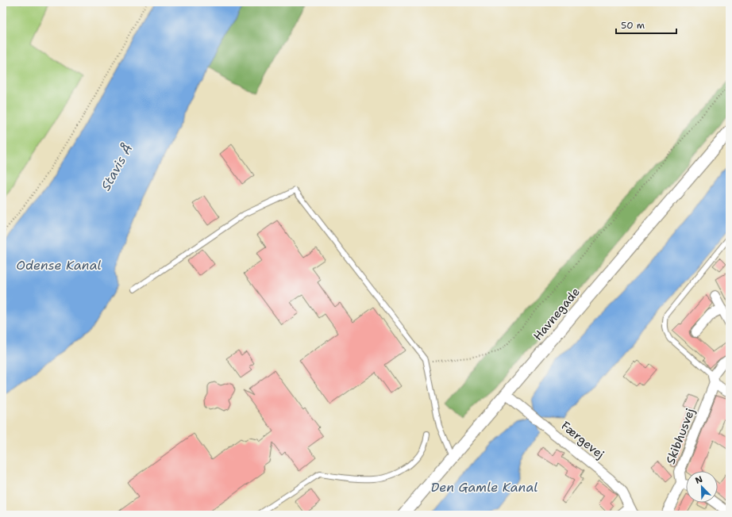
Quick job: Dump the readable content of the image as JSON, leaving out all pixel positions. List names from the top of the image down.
{
  "streets": {
    "street": ["Havnegade", "Skibhusvej", "Færgevej"]
  },
  "crossings": [
    ["Havnegade", "Færgevej"]
  ],
  "water": ["Stavis Å", "Odense Kanal", "Den Gamle Kanal"],
  "scale_bar": "50 m",
  "north": "top left"
}
